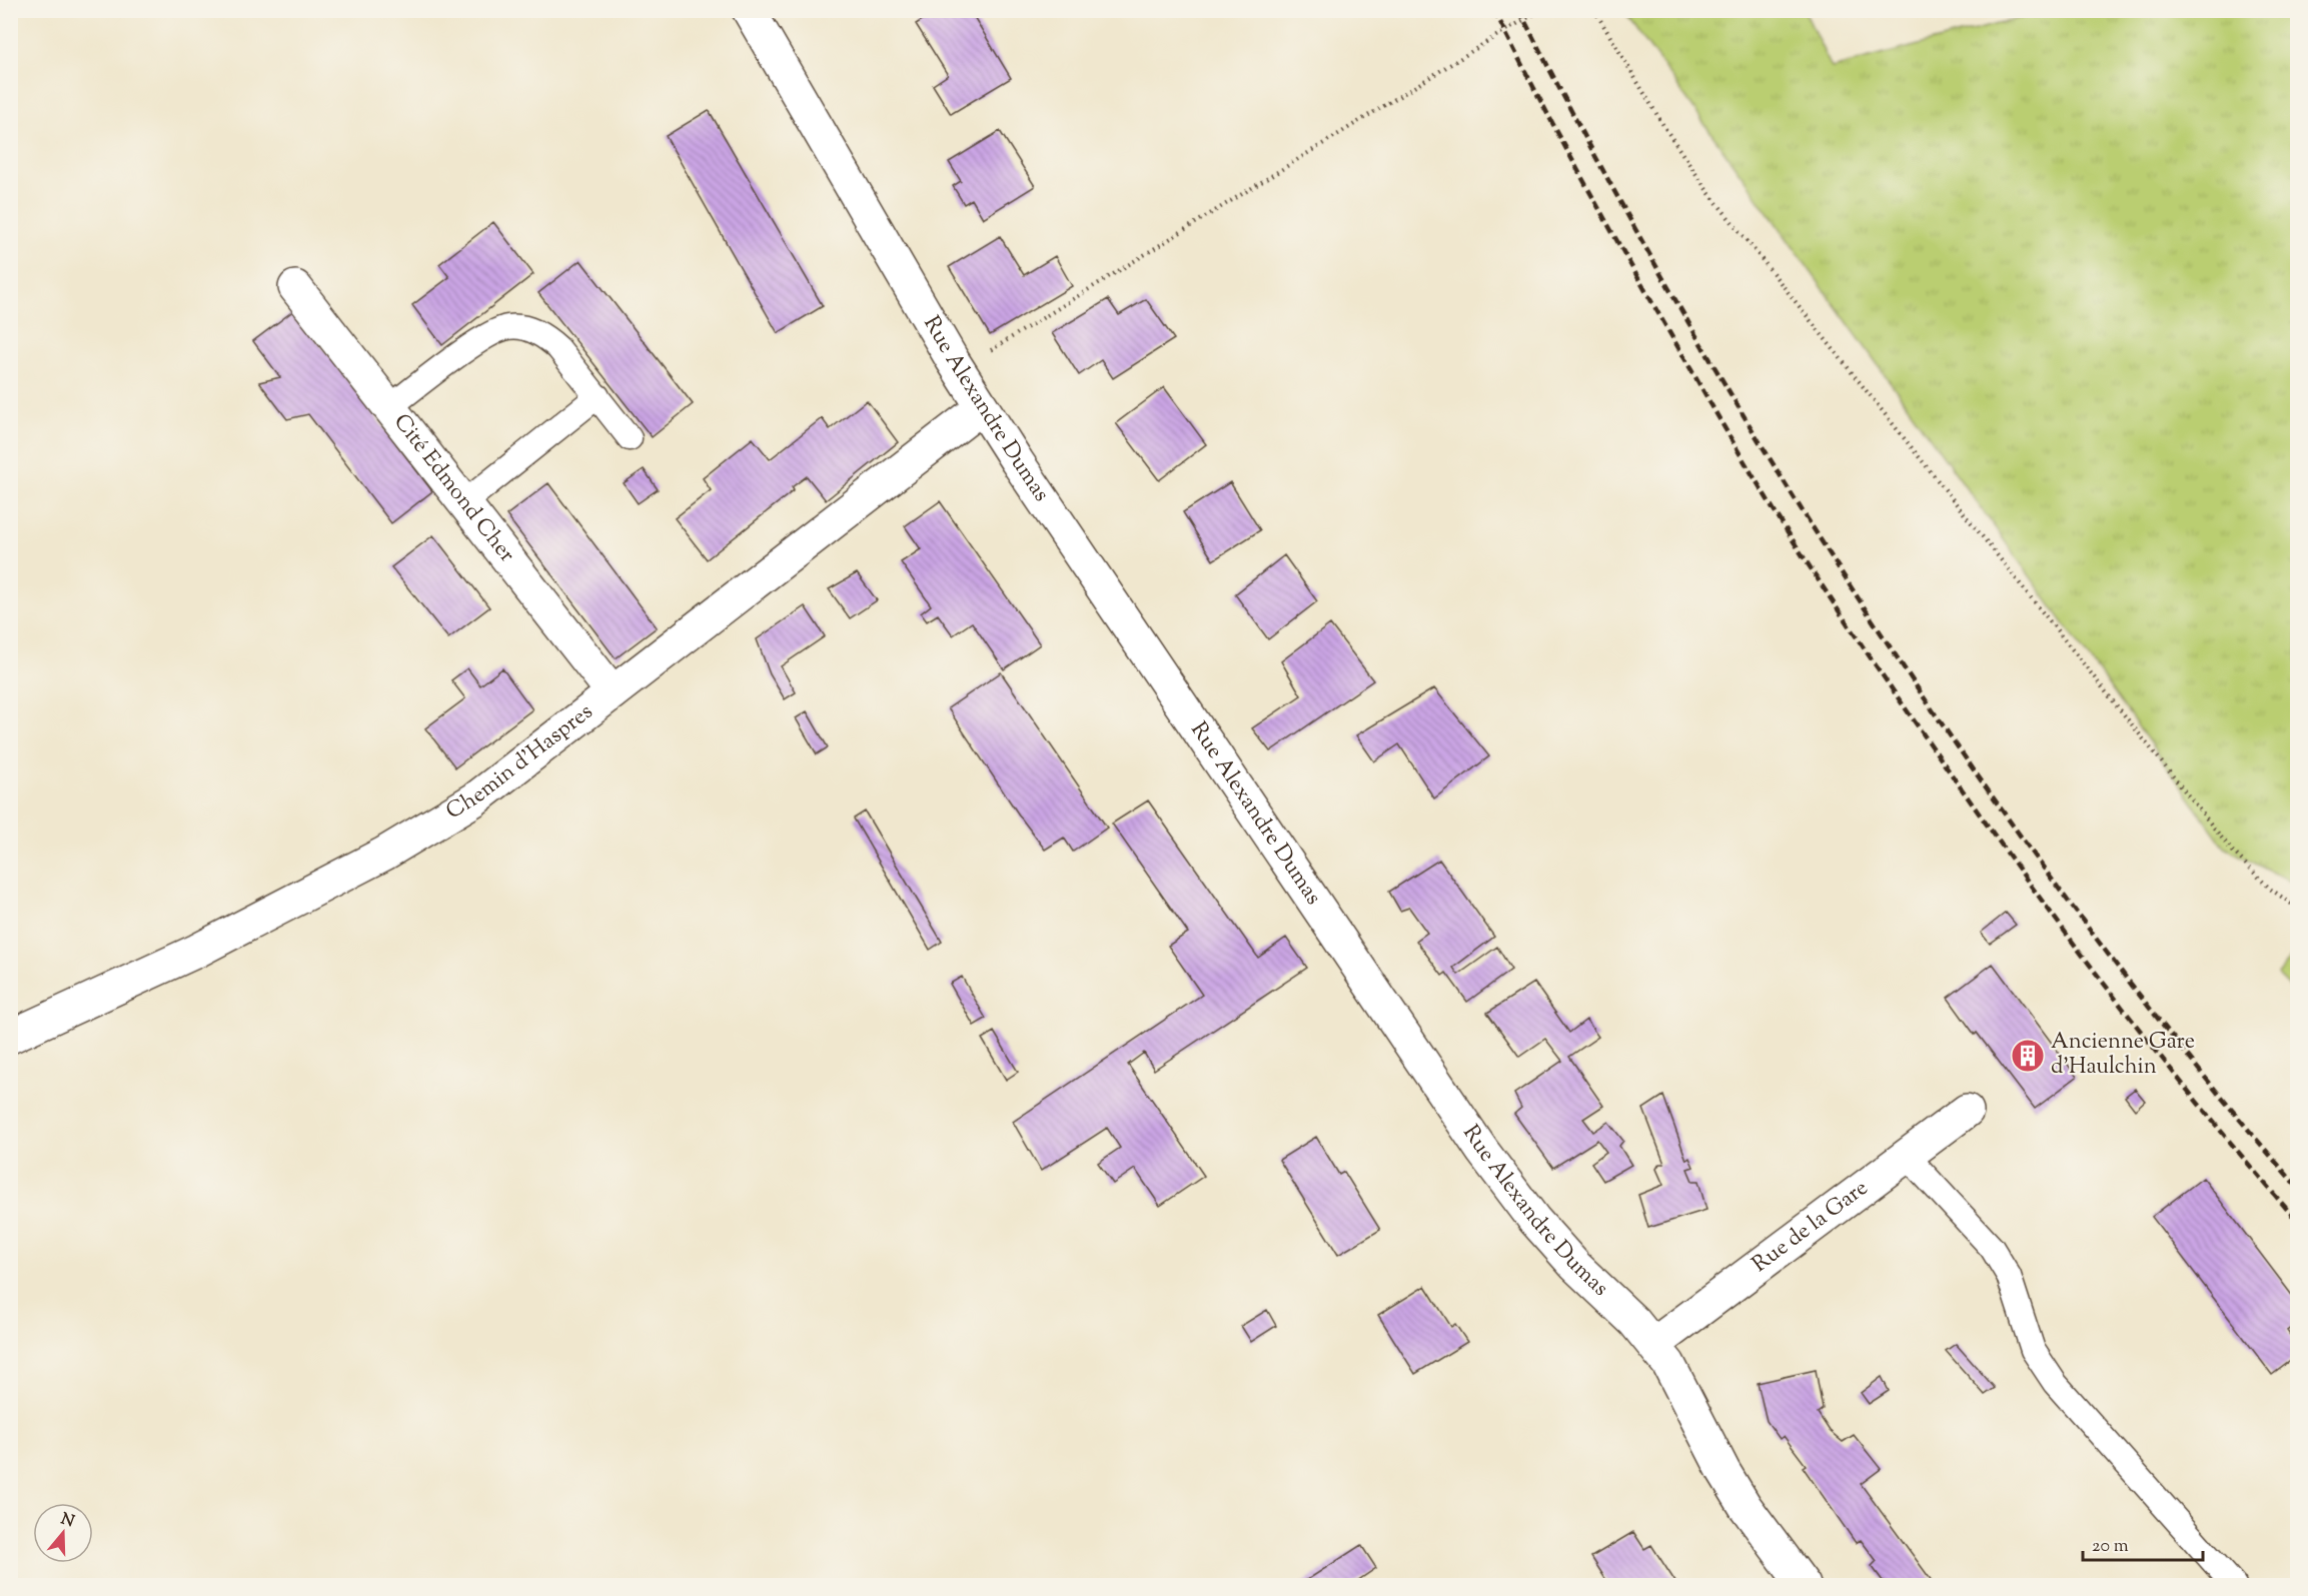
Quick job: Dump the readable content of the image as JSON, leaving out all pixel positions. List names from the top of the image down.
{
  "streets": {
    "street": [
      "Rue Alexandre Dumas",
      "Cité Edmond Cher",
      "Chemin d'Haspres",
      "Rue de la Gare"
    ]
  },
  "crossings": [
    ["Rue Alexandre Dumas", "Chemin d'Haspres"],
    ["Rue Alexandre Dumas", "Rue de la Gare"],
    ["Cité Edmond Cher", "Chemin d'Haspres"]
  ],
  "places": {
    "building": ["Ancienne Gare d'Haulchin"]
  },
  "scale_bar": "20 m",
  "north": "top"
}
